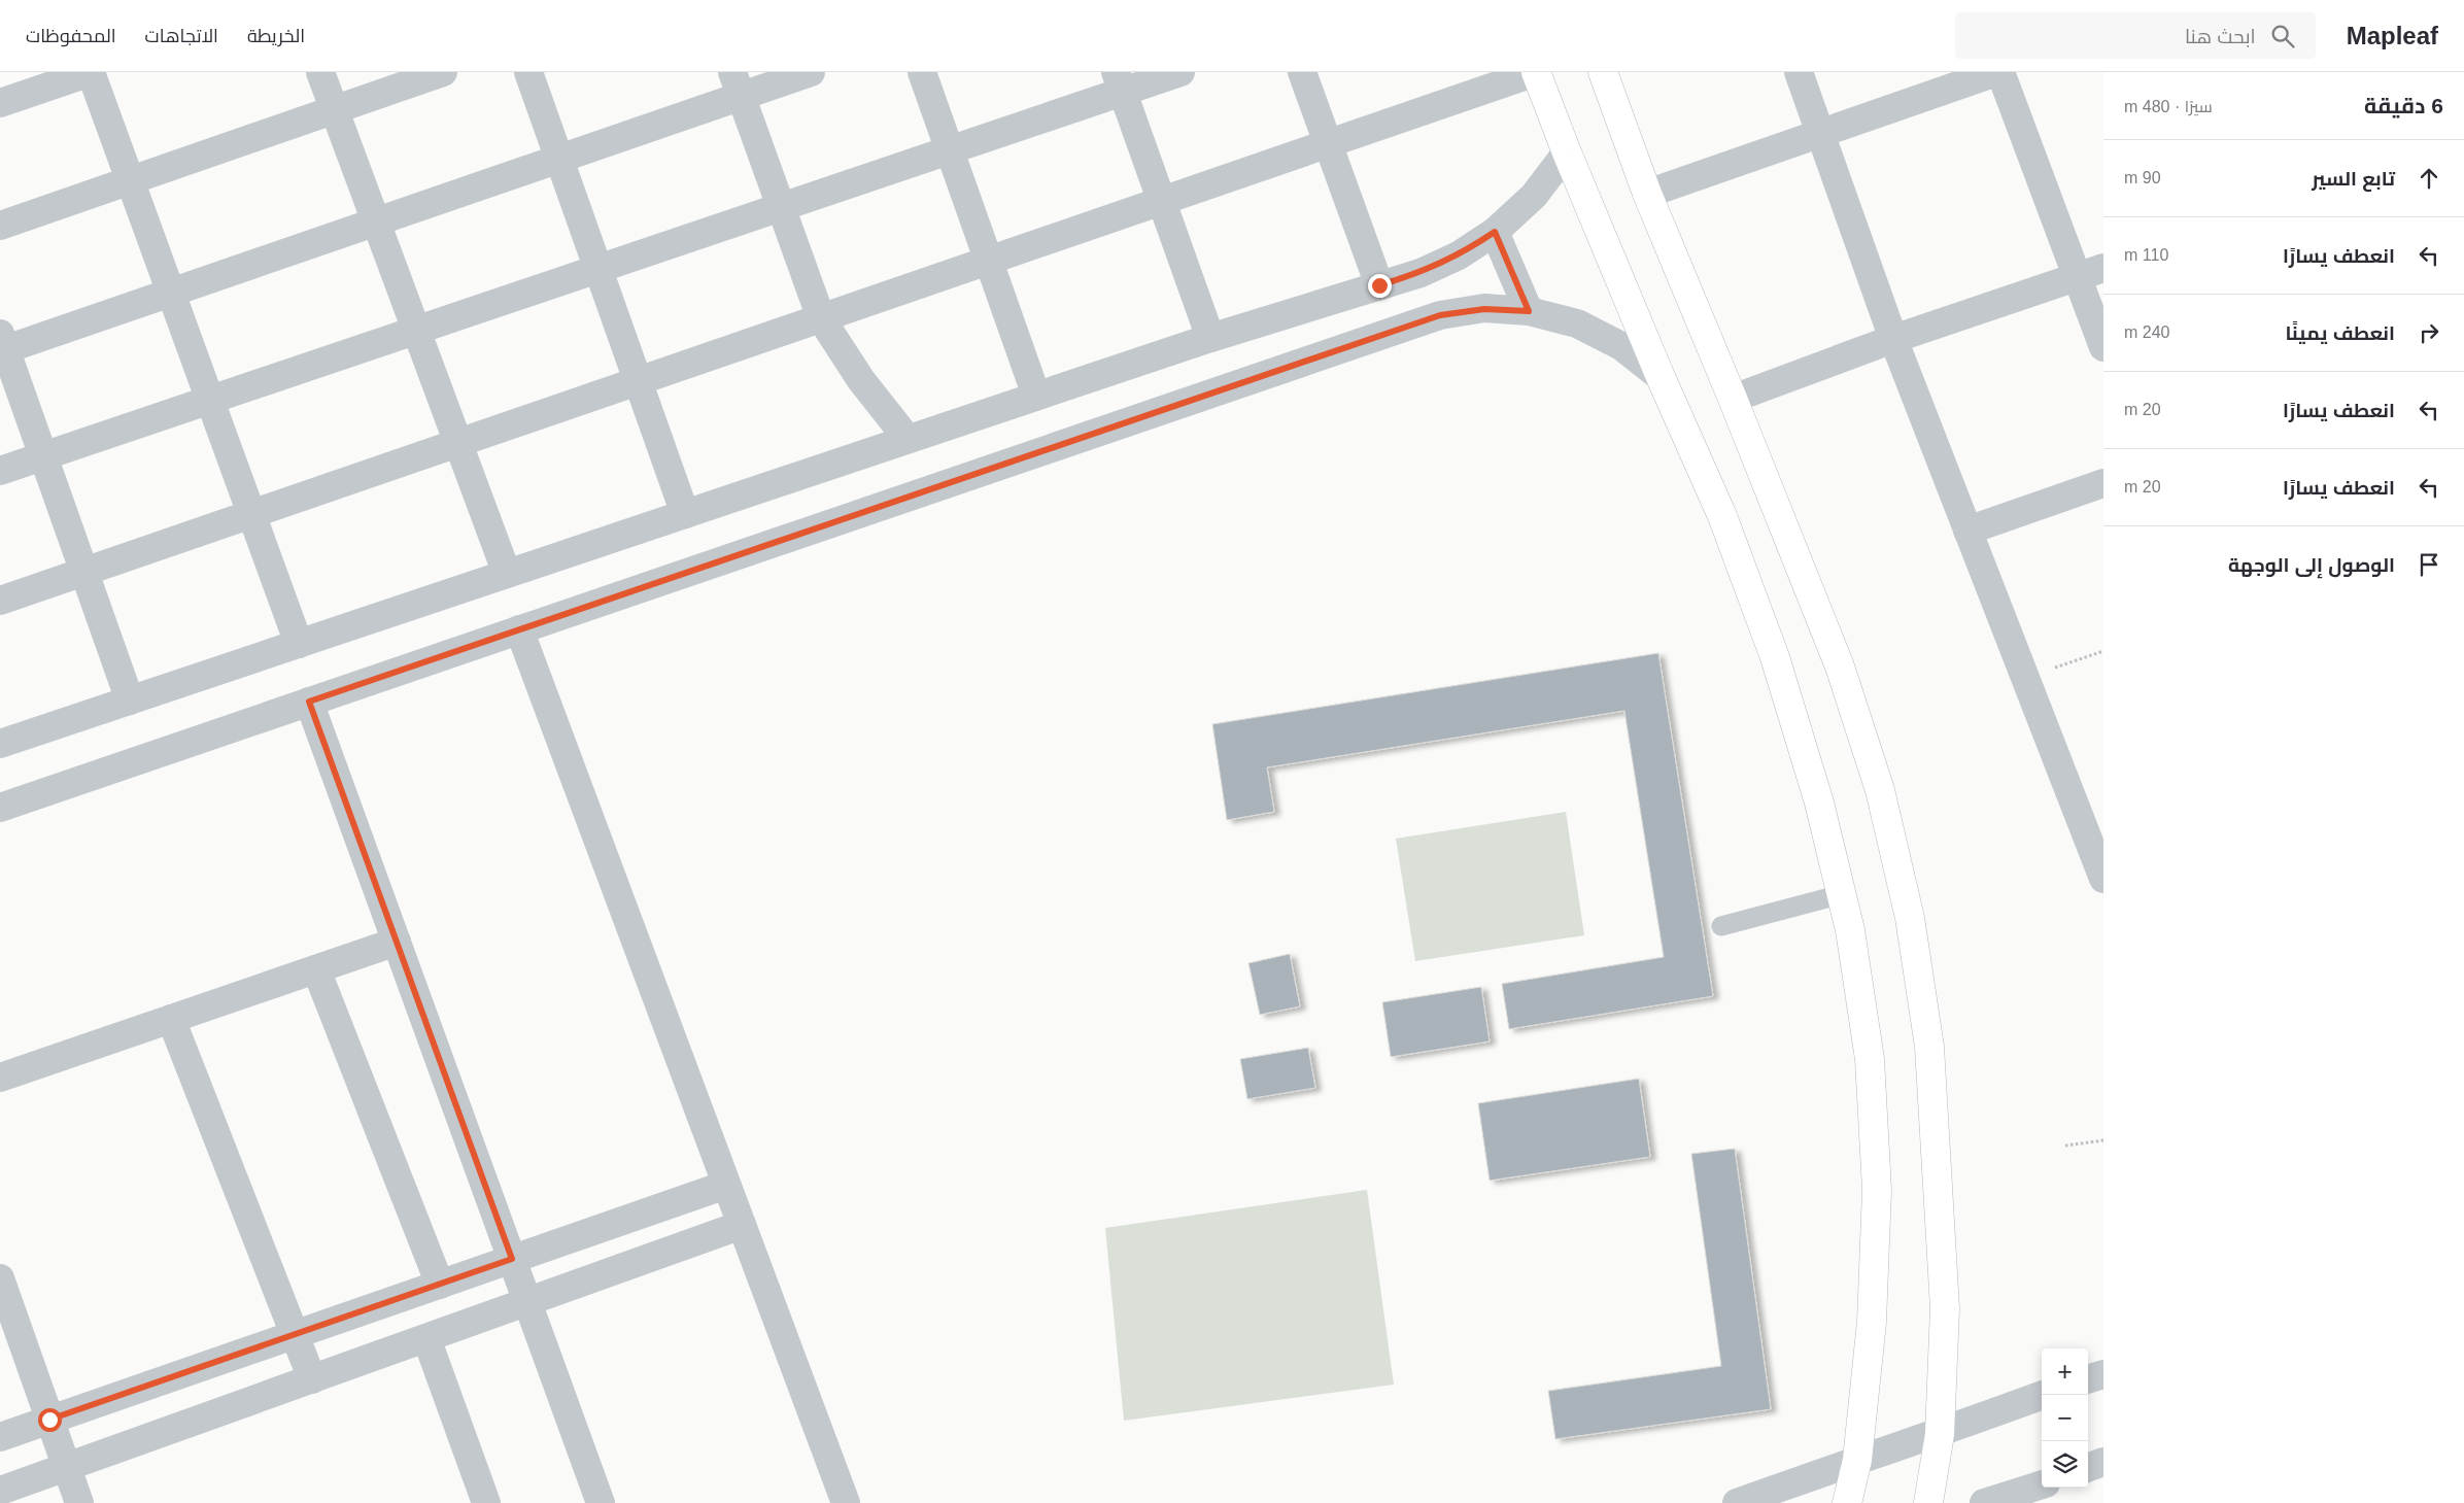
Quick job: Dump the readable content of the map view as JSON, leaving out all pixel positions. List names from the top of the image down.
{
  "page": {
    "header": "Mapleaf",
    "search": "ابحث هنا",
    "nav": ["الخريطة", "الاتجاهات", "المحفوظات"],
    "heading": ["6 دقيقة", "سيرًا · 480 m"],
    "list": [
      ["تابع السير", "90 m"],
      ["انعطف يسارًا", "110 m"],
      ["انعطف يمينًا", "240 m"],
      ["انعطف يسارًا", "20 m"],
      ["انعطف يسارًا", "20 m"],
      "الوصول إلى الوجهة"
    ],
    "map_buttons": ["+", "−"]
  }
}
